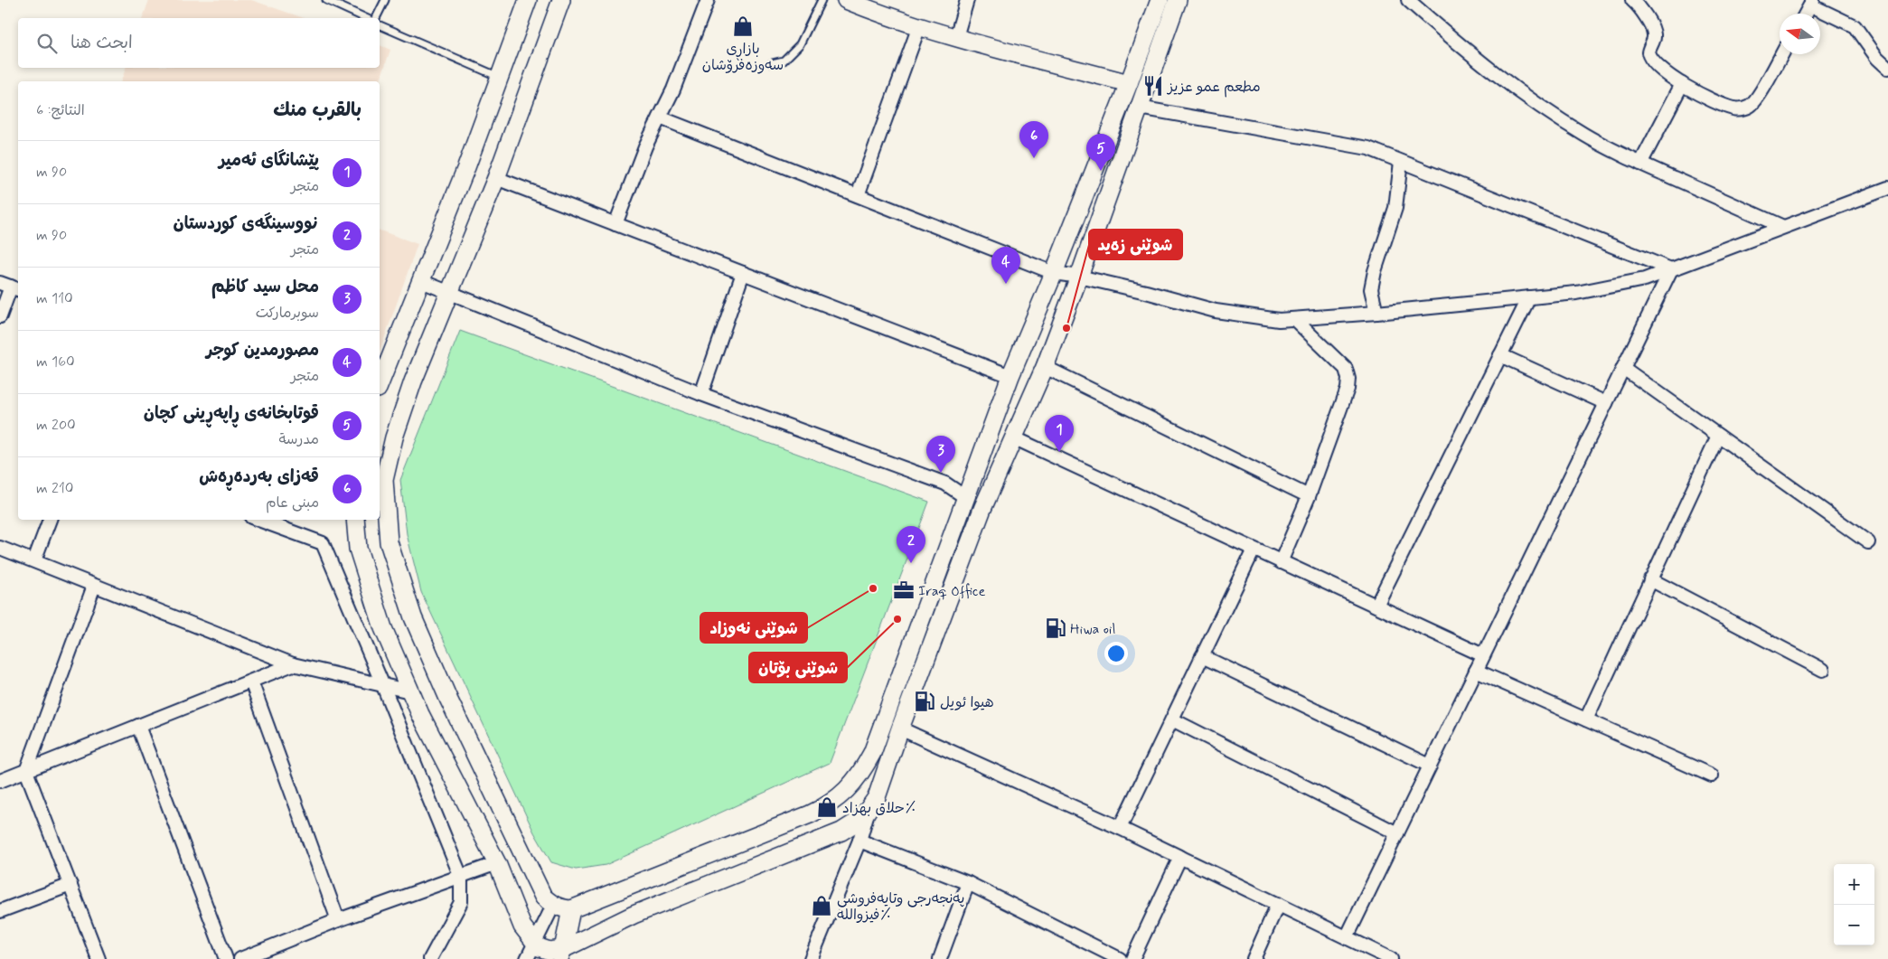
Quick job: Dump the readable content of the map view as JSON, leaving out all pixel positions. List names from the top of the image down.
{
  "places": {
    "shop": ["بازاڕی سەوزەفرۆشان", "حلاق بهزاد٪", "پەنجەرجی وتایەفروشی فیزواللە٪"],
    "restaurant": ["مطعم عمو عزيز"],
    "other": ["شوێنی زەید", "شوێنی نەوزاد", "شوێنی بۆتان"],
    "office": ["Iraq Office"],
    "fuel station": ["Hiwa oil", "هيوا ئويل"]
  },
  "north": "left",
  "page": {
    "search": "ابحث هنا",
    "heading": ["بالقرب منك", "النتائج: 6"],
    "pins": [
      "6",
      "5",
      "4",
      "1",
      "3",
      "2"
    ],
    "list": [
      {
        "mark": "1",
        "name": "پێشانگای ئەمیر",
        "note": "متجر",
        "value": "90 m"
      },
      {
        "mark": "2",
        "name": "نووسینگەی کوردستان",
        "note": "متجر",
        "value": "90 m"
      },
      {
        "mark": "3",
        "name": "محل سيد كاظم",
        "note": "سوبرماركت",
        "value": "110 m"
      },
      {
        "mark": "4",
        "name": "مصورمدین كوجر",
        "note": "متجر",
        "value": "160 m"
      },
      {
        "mark": "5",
        "name": "قوتابخانەی ڕاپەڕینی کچان",
        "note": "مدرسة",
        "value": "200 m"
      },
      {
        "mark": "6",
        "name": "قەزای بەردەڕەش",
        "note": "مبنى عام",
        "value": "210 m"
      }
    ],
    "map_buttons": ["+", "−"]
  }
}
